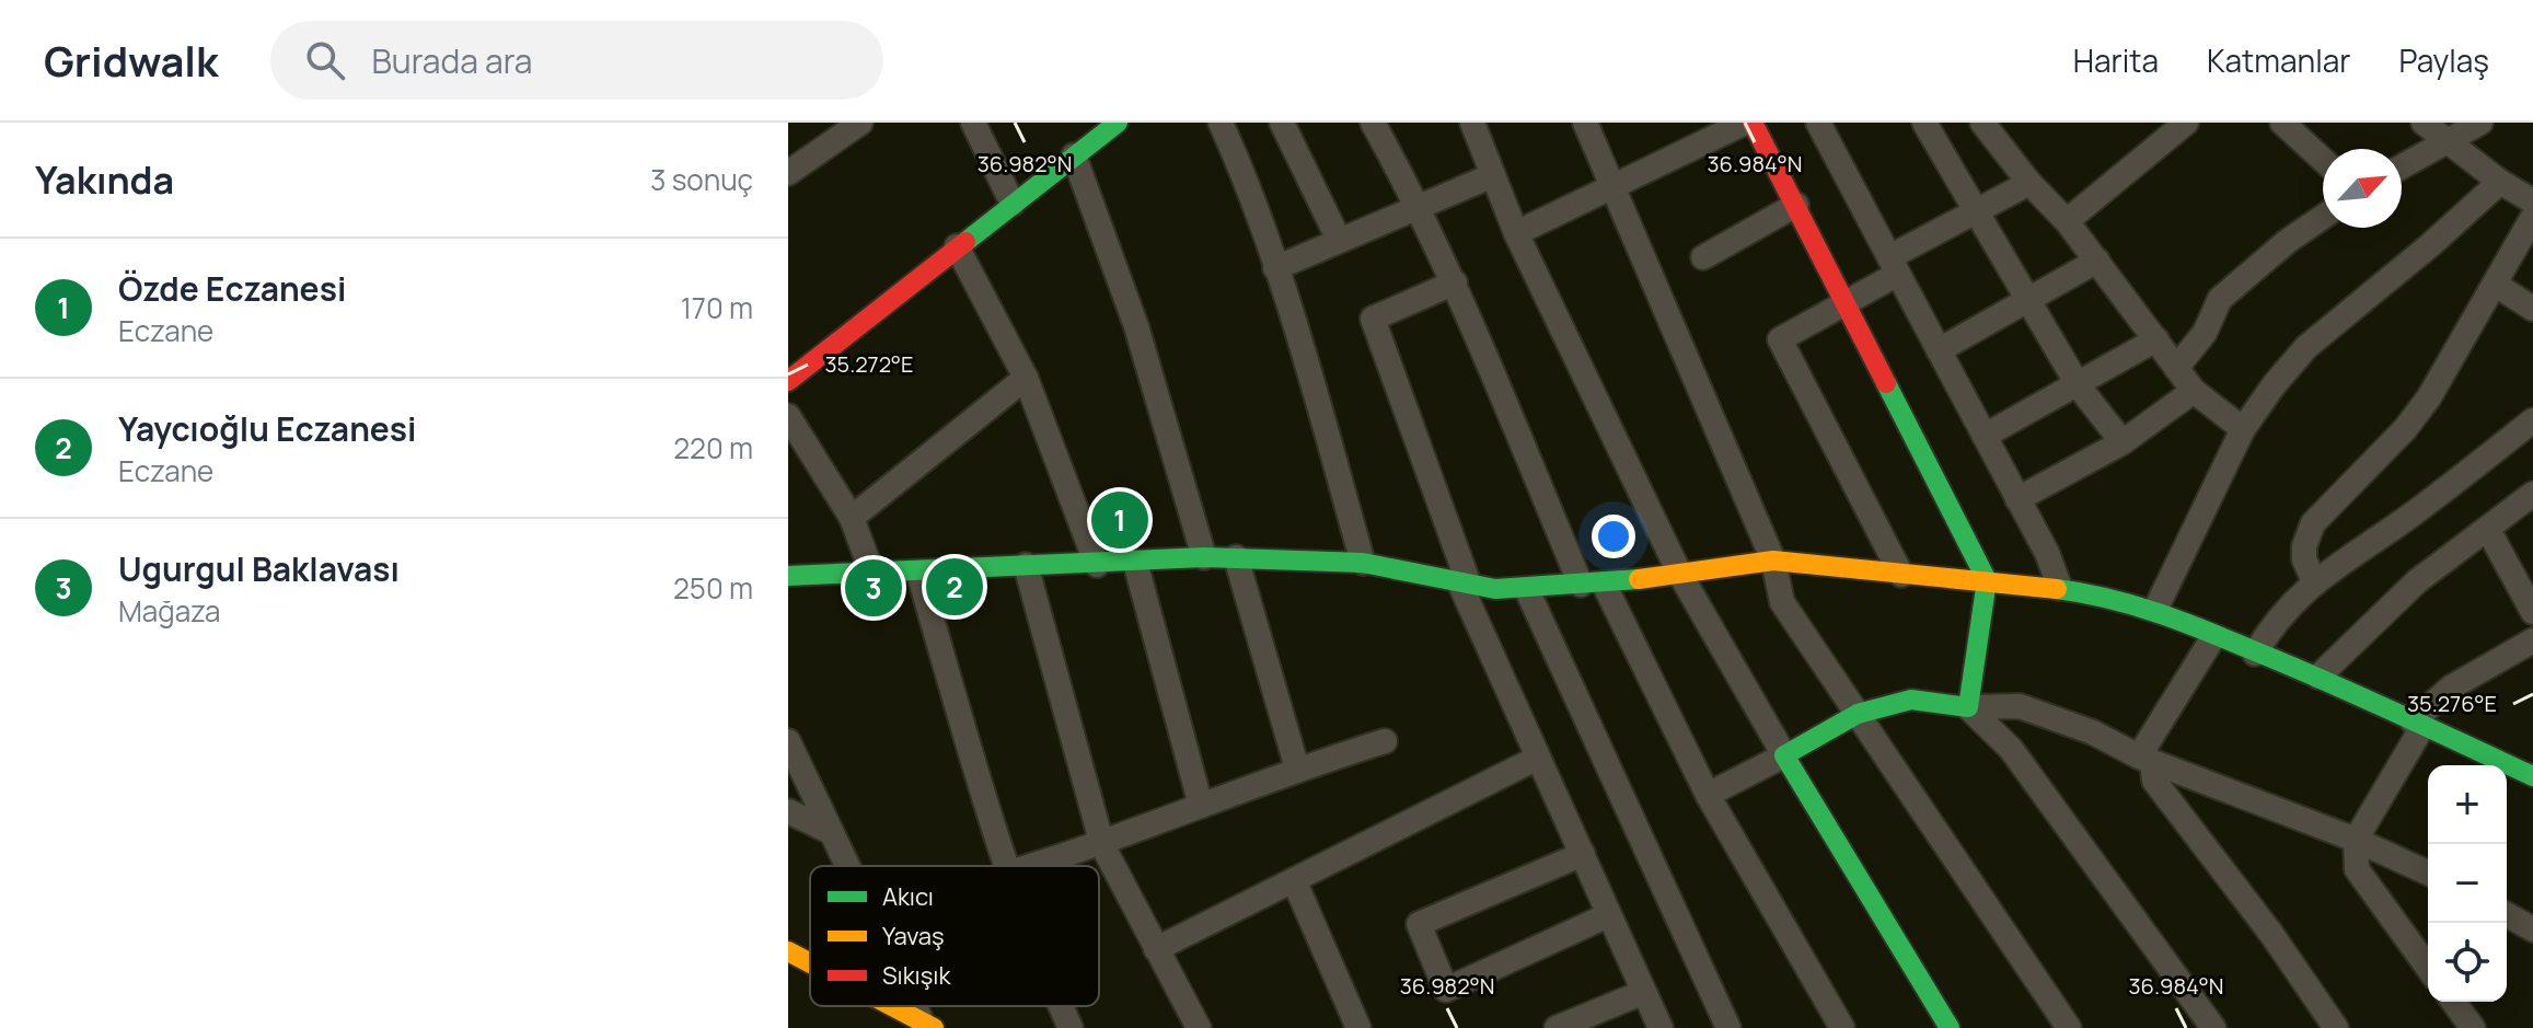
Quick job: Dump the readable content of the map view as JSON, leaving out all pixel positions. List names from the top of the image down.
{
  "legend": ["Akıcı", "Yavaş", "Sıkışık"],
  "north": "top right",
  "page": {
    "header": "Gridwalk",
    "search": "Burada ara",
    "nav": ["Harita", "Katmanlar", "Paylaş"],
    "heading": ["Yakında", "3 sonuç"],
    "list": [
      {
        "mark": "1",
        "name": "Özde Eczanesi",
        "note": "Eczane",
        "value": "170 m"
      },
      {
        "mark": "2",
        "name": "Yaycıoğlu Eczanesi",
        "note": "Eczane",
        "value": "220 m"
      },
      {
        "mark": "3",
        "name": "Ugurgul Baklavası",
        "note": "Mağaza",
        "value": "250 m"
      }
    ],
    "pins": ["1", "2", "3"],
    "map_buttons": ["+", "−"]
  },
  "coordinates": [
    "36.982°N",
    "36.984°N",
    "35.272°E",
    "35.276°E"
  ]
}
